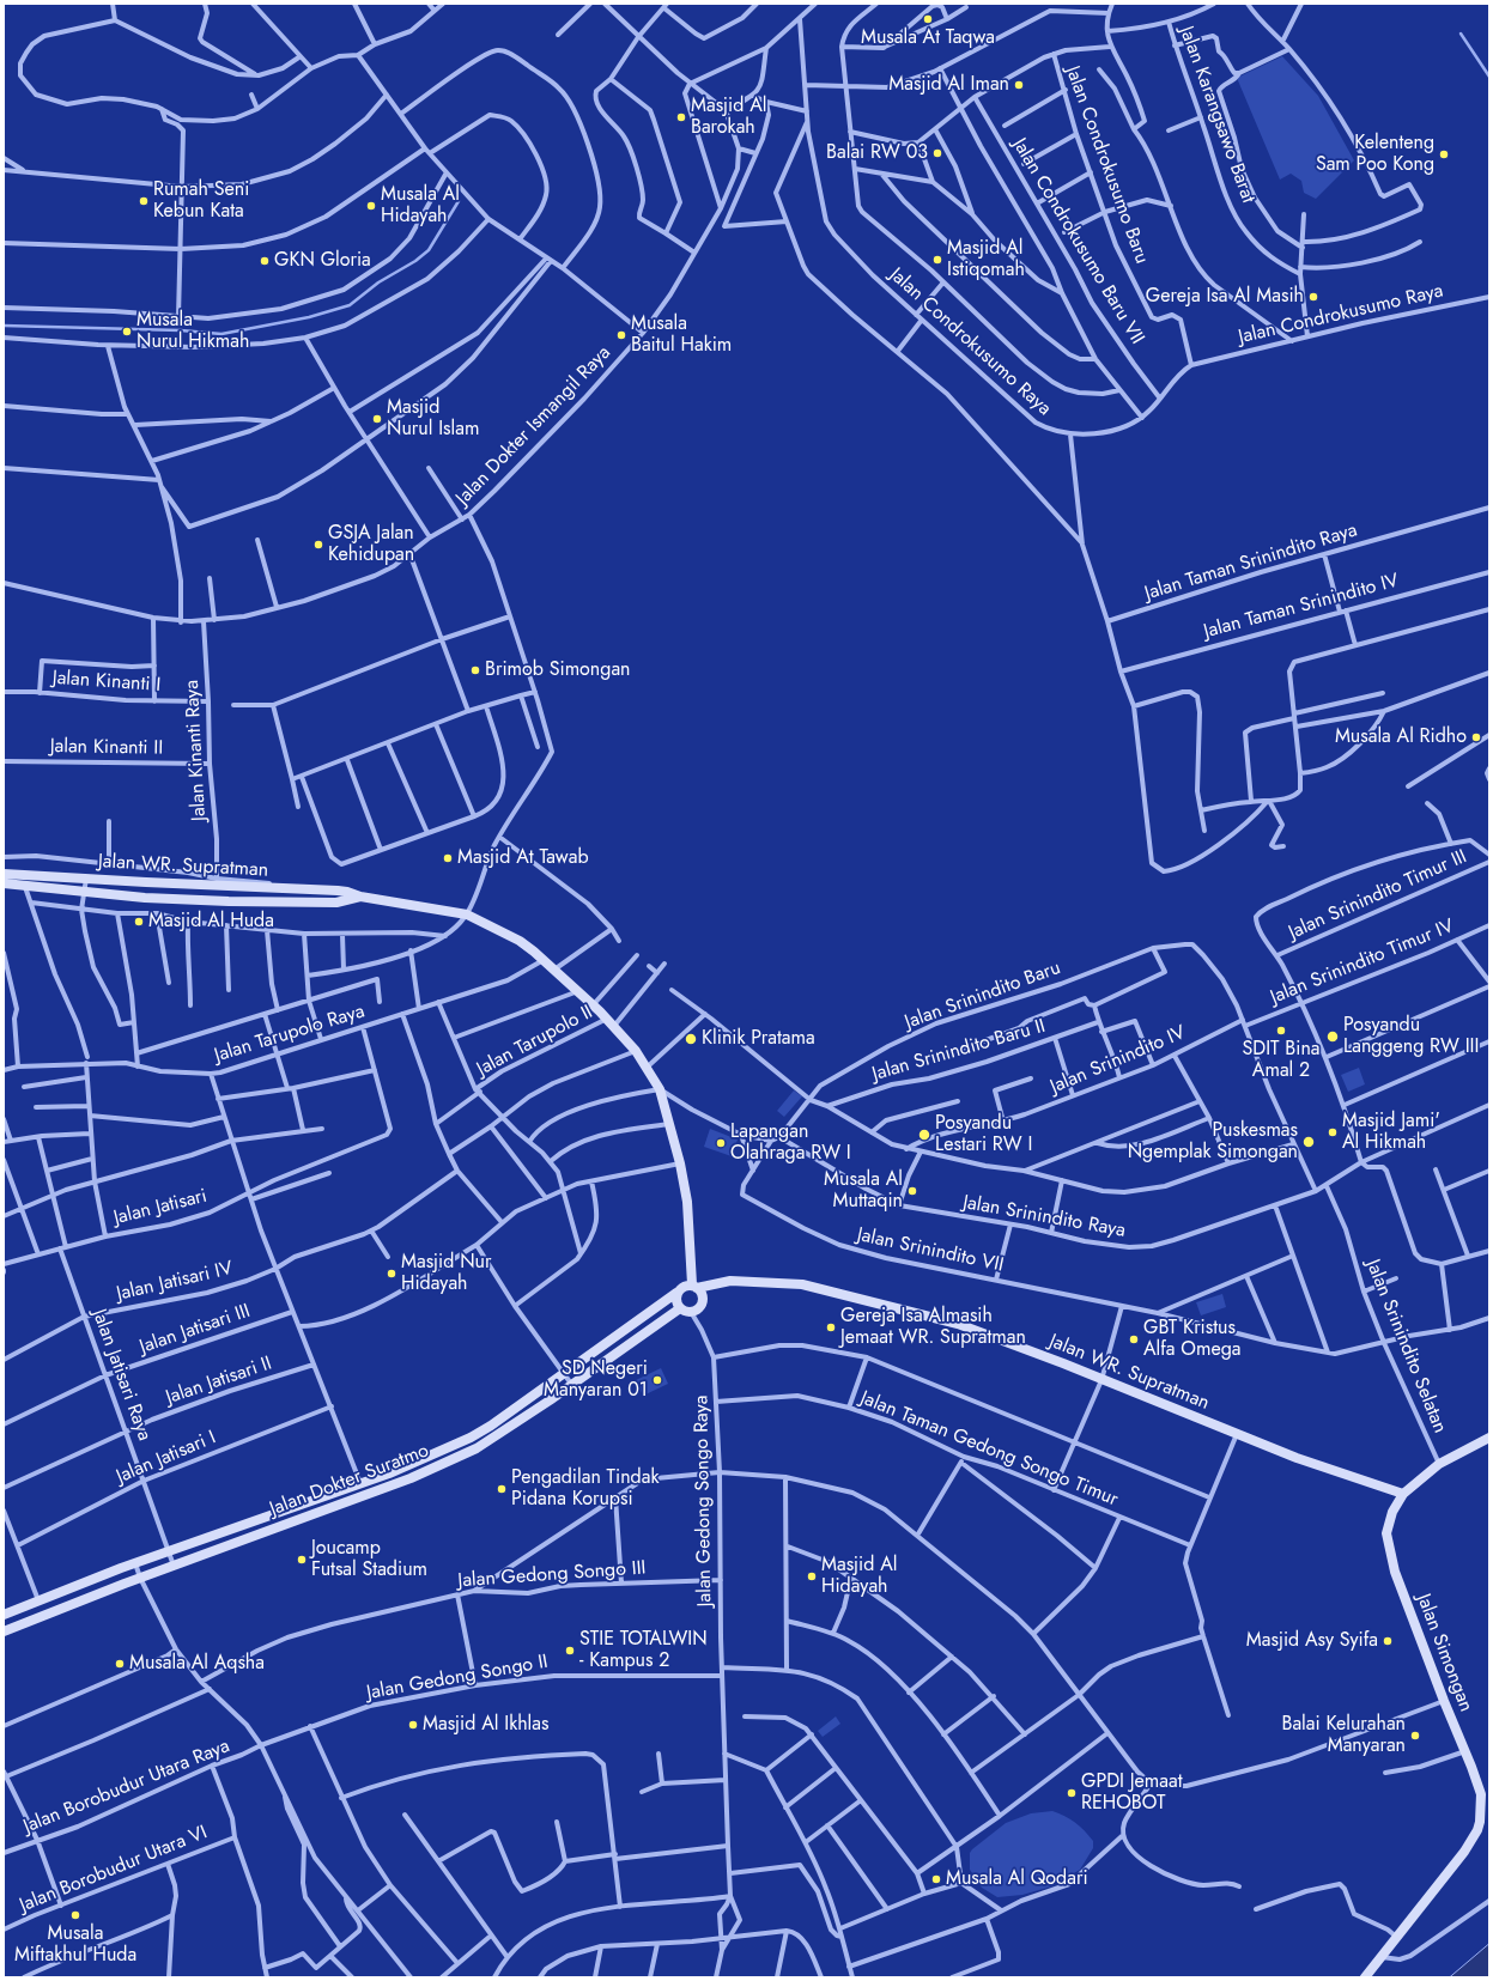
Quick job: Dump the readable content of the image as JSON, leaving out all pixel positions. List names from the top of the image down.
{
  "streets": {
    "main road": ["Jalan WR. Supratman", "Jalan Dokter Suratmo", "Jalan Simongan"],
    "street": [
      "Jalan Karangsawo Barat",
      "Jalan Condrokusumo Baru",
      "Jalan Condrokusumo Baru VII",
      "Jalan Condrokusumo Raya",
      "Jalan Dokter Ismangil Raya",
      "Jalan Taman Srinindito Raya",
      "Jalan Taman Srinindito IV",
      "Jalan Kinanti I",
      "Jalan Kinanti II",
      "Jalan Kinanti Raya",
      "Jalan Srinindito Timur III",
      "Jalan Srinindito Timur IV",
      "Jalan Srinindito Baru",
      "Jalan Tarupolo Raya",
      "Jalan Tarupolo II",
      "Jalan Srinindito Baru II",
      "Jalan Srinindito IV",
      "Jalan Jatisari",
      "Jalan Srinindito Raya",
      "Jalan Srinindito VII",
      "Jalan Jatisari IV",
      "Jalan Jatisari III",
      "Jalan Srinindito Selatan",
      "Jalan Jatisari Raya",
      "Jalan Jatisari II",
      "Jalan Taman Gedong Songo Timur",
      "Jalan Jatisari I",
      "Jalan Gedong Songo Raya",
      "Jalan Gedong Songo III",
      "Jalan Gedong Songo II",
      "Jalan Borobudur Utara Raya",
      "Jalan Borobudur Utara VI"
    ]
  },
  "crossings": [
    ["Jalan Condrokusumo Baru", "Jalan Condrokusumo Raya"],
    ["Jalan Condrokusumo Baru VII", "Jalan Condrokusumo Raya"],
    ["Jalan Dokter Ismangil Raya", "Jalan Kinanti Raya"],
    ["Jalan Kinanti I", "Jalan Kinanti Raya"],
    ["Jalan Kinanti II", "Jalan Kinanti Raya"],
    ["Jalan WR. Supratman", "Jalan Tarupolo Raya"],
    ["Jalan WR. Supratman", "Jalan Tarupolo II"],
    ["Jalan WR. Supratman", "Jalan Dokter Suratmo"],
    ["Jalan WR. Supratman", "Jalan Gedong Songo Raya"],
    ["Jalan WR. Supratman", "Jalan Simongan"],
    ["Jalan Srinindito Baru", "Jalan Srinindito IV"],
    ["Jalan Srinindito Baru", "Jalan Srinindito Raya"],
    ["Jalan Jatisari", "Jalan Jatisari Raya"],
    ["Jalan Srinindito Raya", "Jalan Srinindito Selatan"],
    ["Jalan Srinindito VII", "Jalan Srinindito Selatan"],
    ["Jalan Jatisari IV", "Jalan Jatisari Raya"],
    ["Jalan Jatisari III", "Jalan Jatisari Raya"],
    ["Jalan Srinindito Selatan", "Jalan Simongan"],
    ["Jalan Jatisari Raya", "Jalan Jatisari II"],
    ["Jalan Jatisari Raya", "Jalan Jatisari I"],
    ["Jalan Jatisari Raya", "Jalan Dokter Suratmo"],
    ["Jalan Taman Gedong Songo Timur", "Jalan Gedong Songo Raya"],
    ["Jalan Dokter Suratmo", "Jalan Gedong Songo Raya"],
    ["Jalan Gedong Songo Raya", "Jalan Gedong Songo III"],
    ["Jalan Gedong Songo Raya", "Jalan Gedong Songo II"],
    ["Jalan Gedong Songo II", "Jalan Borobudur Utara Raya"]
  ],
  "places": [
    "Musala At Taqwa",
    "Masjid Al Iman",
    "Masjid Al Barokah",
    "Balai RW 03",
    "Kelenteng Sam Poo Kong",
    "Rumah Seni Kebun Kata",
    "Musala Al Hidayah",
    "Masjid Al Istiqomah",
    "GKN Gloria",
    "Gereja Isa Al Masih",
    "Musala Nurul Hikmah",
    "Musala Baitul Hakim",
    "Masjid Nurul Islam",
    "GSJA Jalan Kehidupan",
    "Brimob Simongan",
    "Musala Al Ridho",
    "Masjid At Tawab",
    "Masjid Al Huda",
    "SDIT Bina Amal 2",
    "Posyandu Langgeng RW III",
    "Klinik Pratama",
    "Masjid Jami' Al Hikmah",
    "Posyandu Lestari RW I",
    "Puskesmas Ngemplak Simongan",
    "Lapangan Olahraga RW I",
    "Musala Al Muttaqin",
    "Masjid Nur Hidayah",
    "Gereja Isa Almasih Jemaat WR. Supratman",
    "GBT Kristus Alfa Omega",
    "SD Negeri Manyaran 01",
    "Pengadilan Tindak Pidana Korupsi",
    "Joucamp Futsal Stadium",
    "Masjid Al Hidayah",
    "Masjid Asy Syifa",
    "STIE TOTALWIN - Kampus 2",
    "Musala Al Aqsha",
    "Masjid Al Ikhlas",
    "Balai Kelurahan Manyaran",
    "GPDI Jemaat REHOBOT",
    "Musala Al Qodari",
    "Musala Miftakhul Huda"
  ]
}
